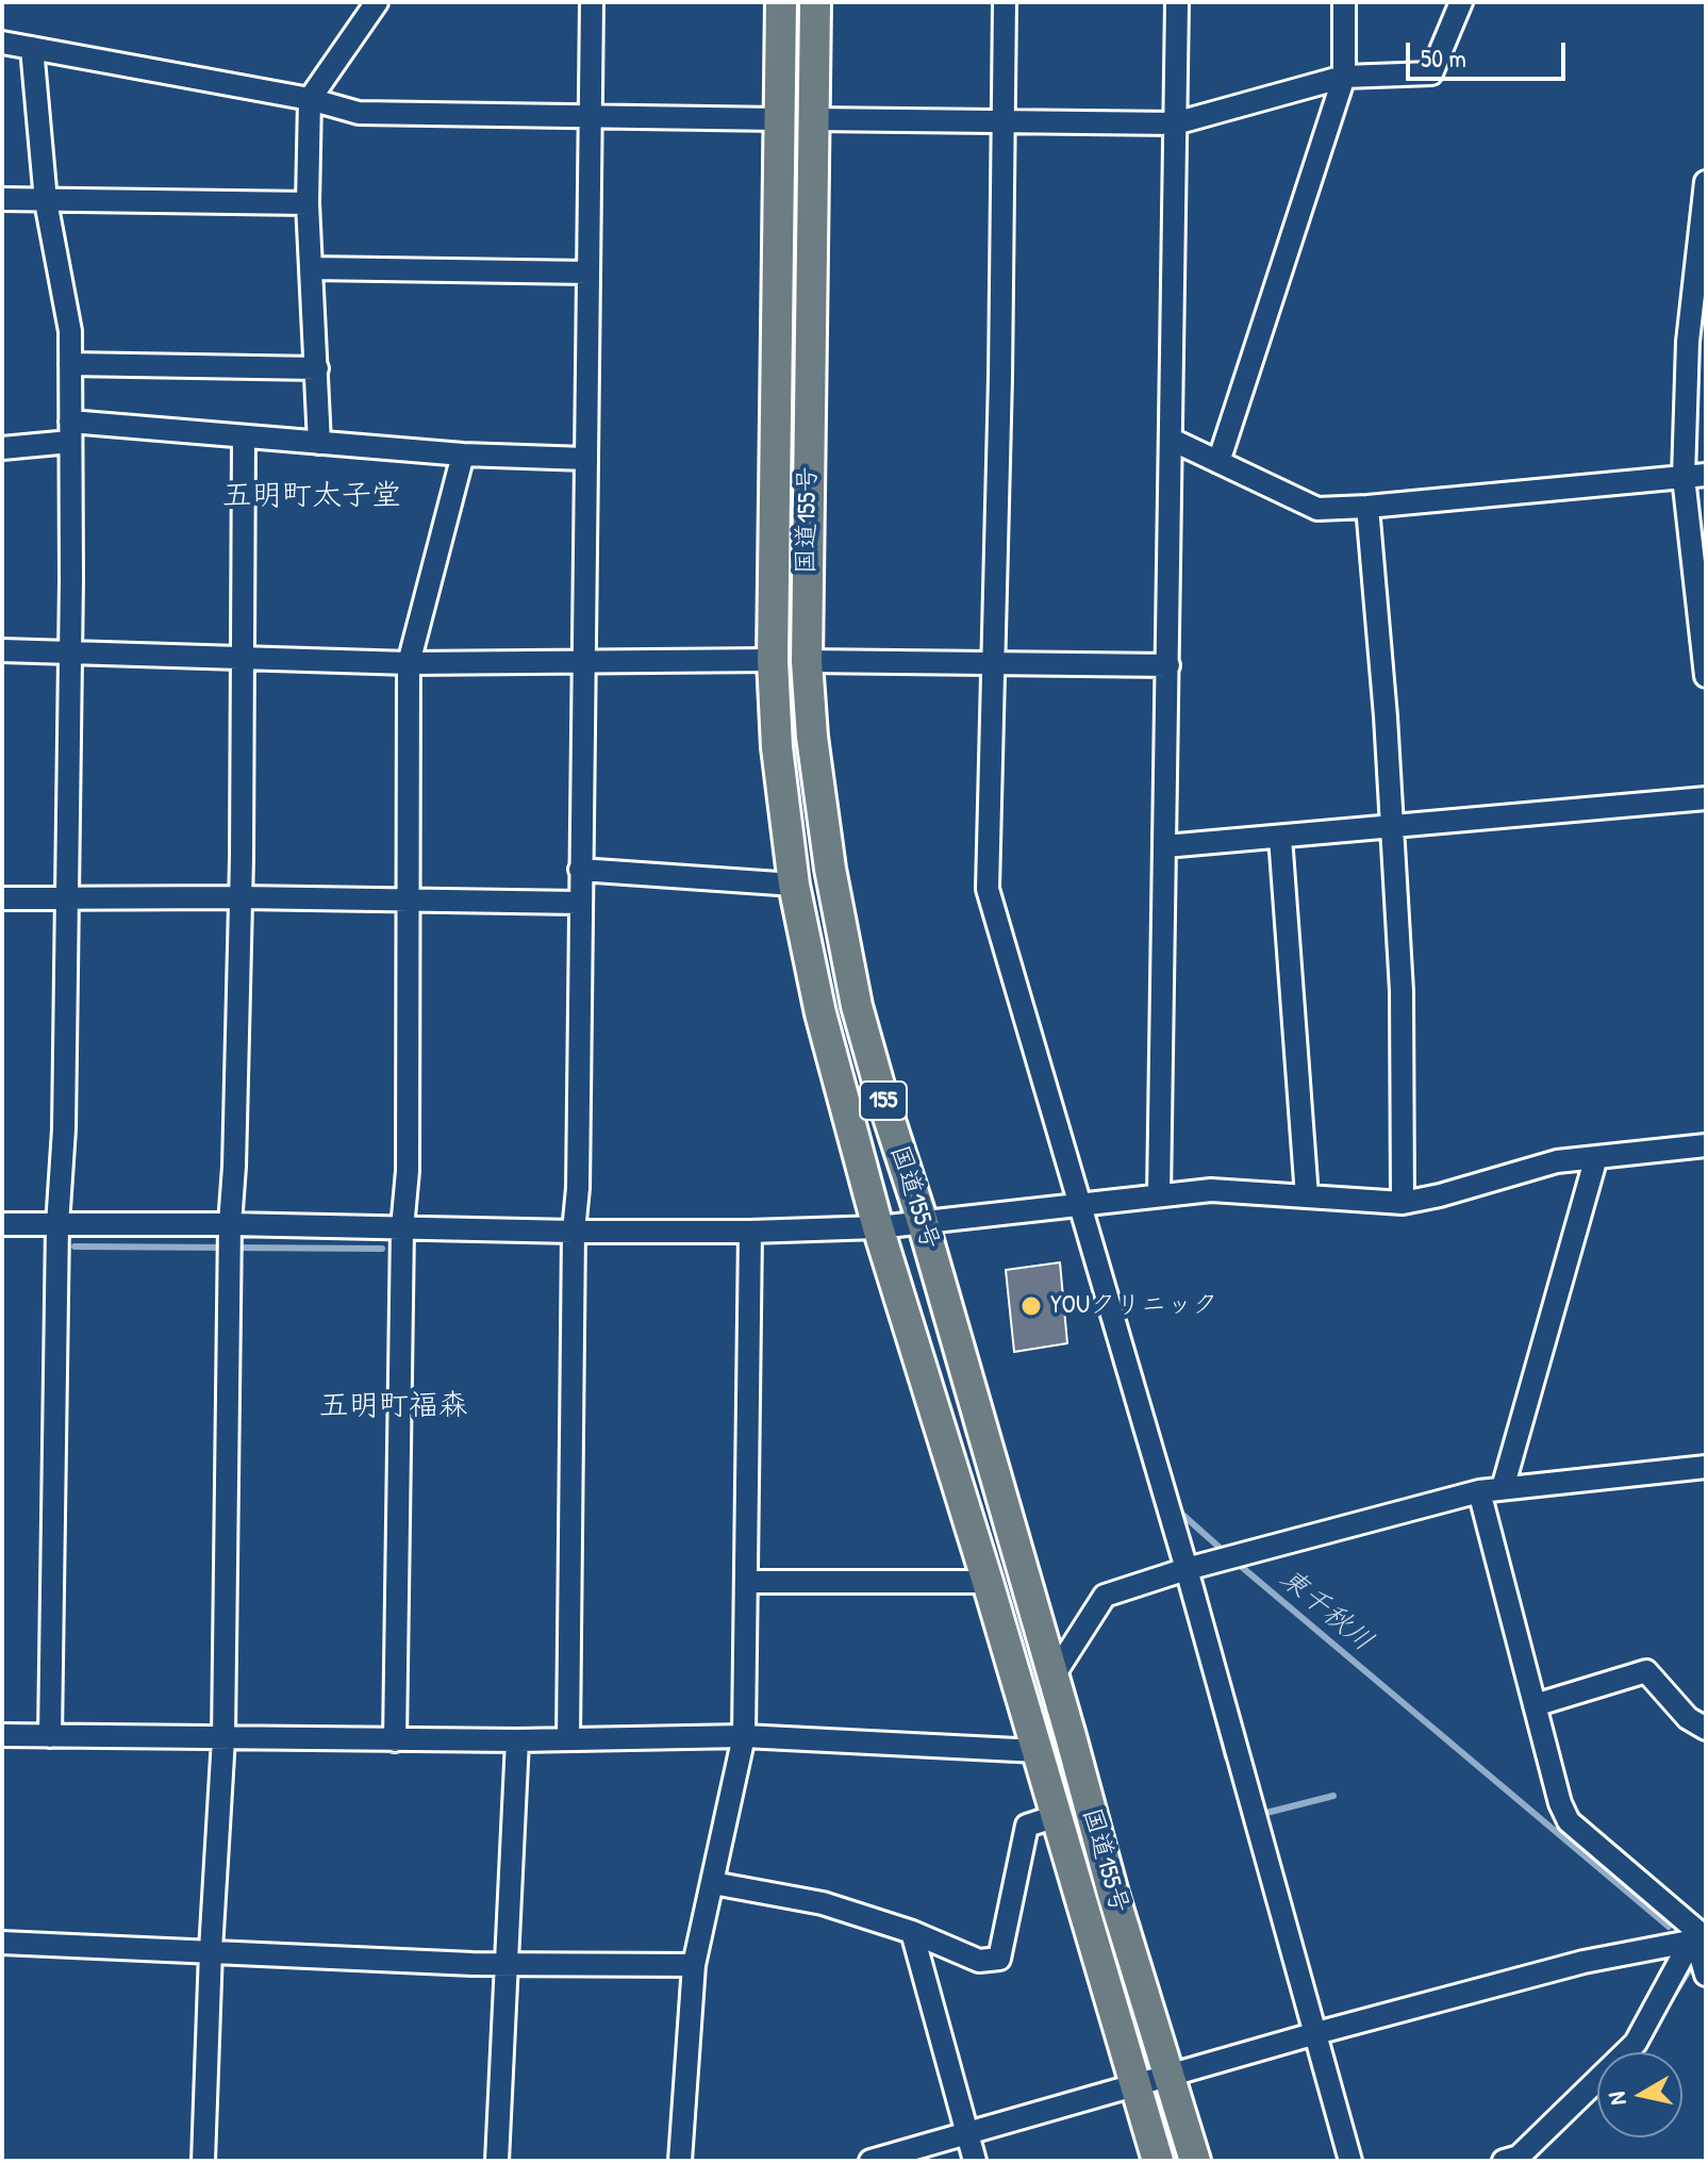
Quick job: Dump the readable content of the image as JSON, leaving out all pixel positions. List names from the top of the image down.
{
  "streets": {
    "highway": ["国道155号", "155"]
  },
  "districts": ["五明町太子堂", "五明町福森"],
  "water": ["東千秋川"],
  "places": ["YOUクリニック"],
  "scale_bar": "50 m",
  "north": "left"
}
